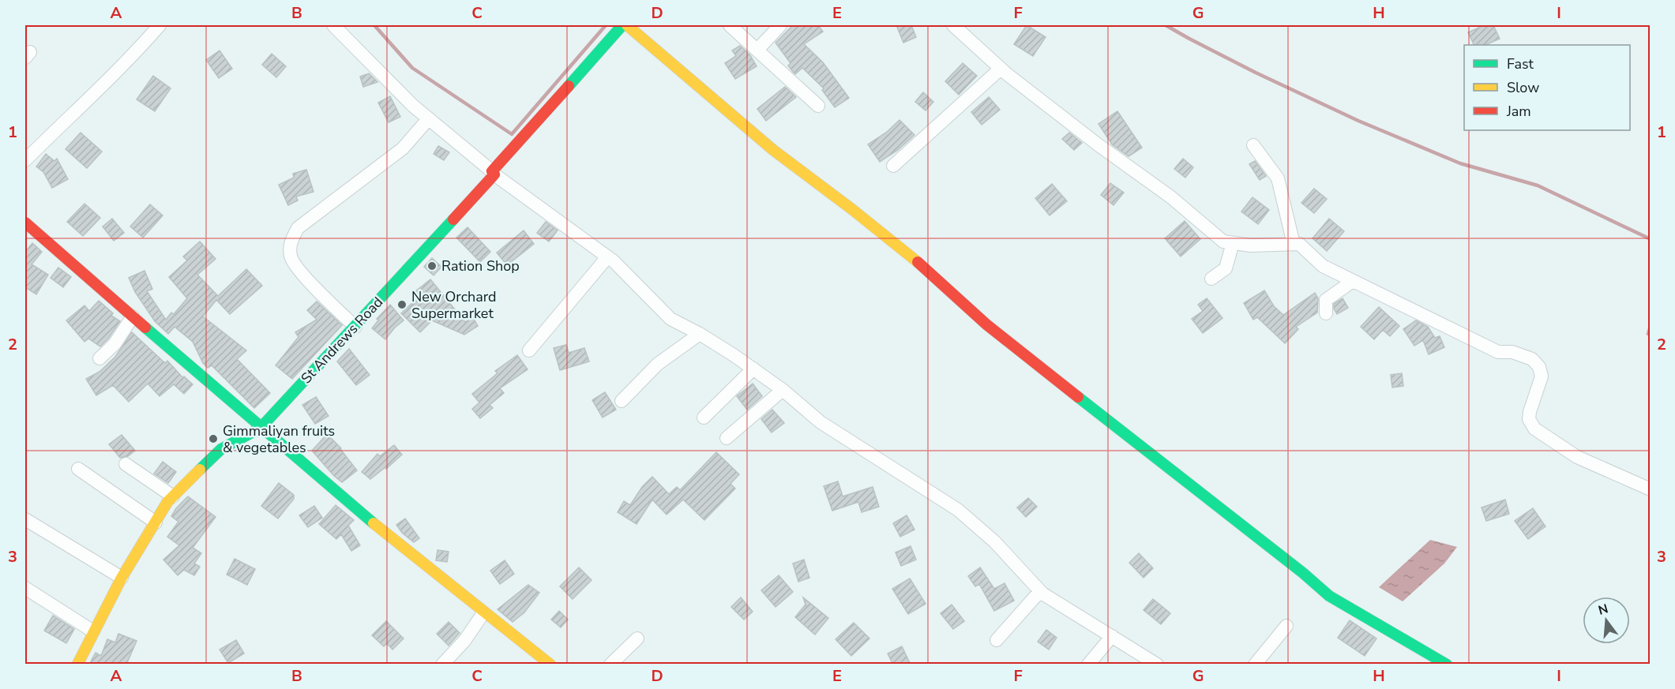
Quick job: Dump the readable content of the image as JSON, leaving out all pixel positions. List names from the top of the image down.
{
  "streets": {
    "main road": ["St Andrews Road"]
  },
  "places": ["Ration Shop", "New Orchard Supermarket", "Gimmaliyan fruits & vegetables"],
  "legend": ["Fast", "Slow", "Jam"],
  "north": "top",
  "grid": {
    "columns": [
      "A",
      "B",
      "C",
      "D",
      "E",
      "F",
      "G",
      "H",
      "I"
    ],
    "rows": ["1", "2", "3"]
  }
}
